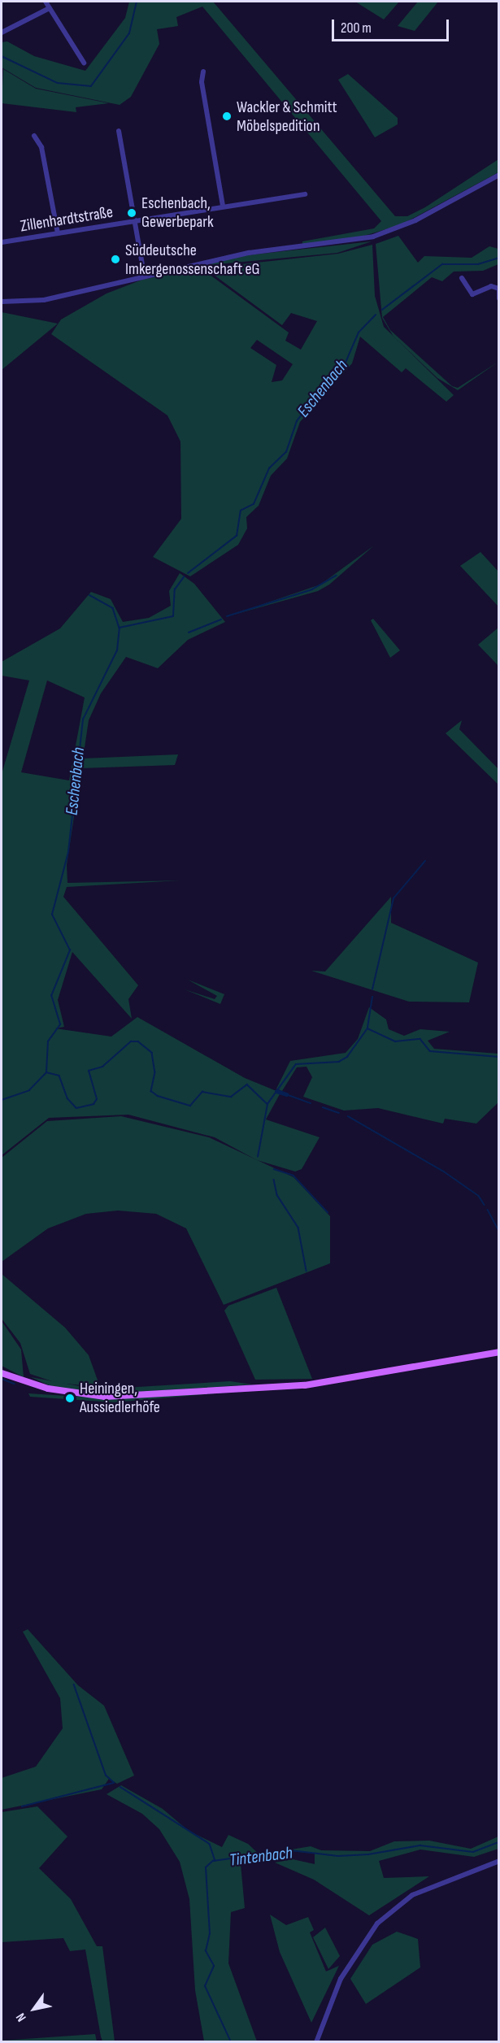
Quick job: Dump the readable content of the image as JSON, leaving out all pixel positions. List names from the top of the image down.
{
  "streets": {
    "street": ["Zillenhardtstraße"]
  },
  "water": ["Eschenbach", "Tintenbach"],
  "places": [
    "Wackler & Schmitt Möbelspedition",
    "Eschenbach, Gewerbepark",
    "Süddeutsche Imkergenossenschaft eG",
    "Heiningen, Aussiedlerhöfe"
  ],
  "scale_bar": "200 m",
  "north": "bottom left"
}
